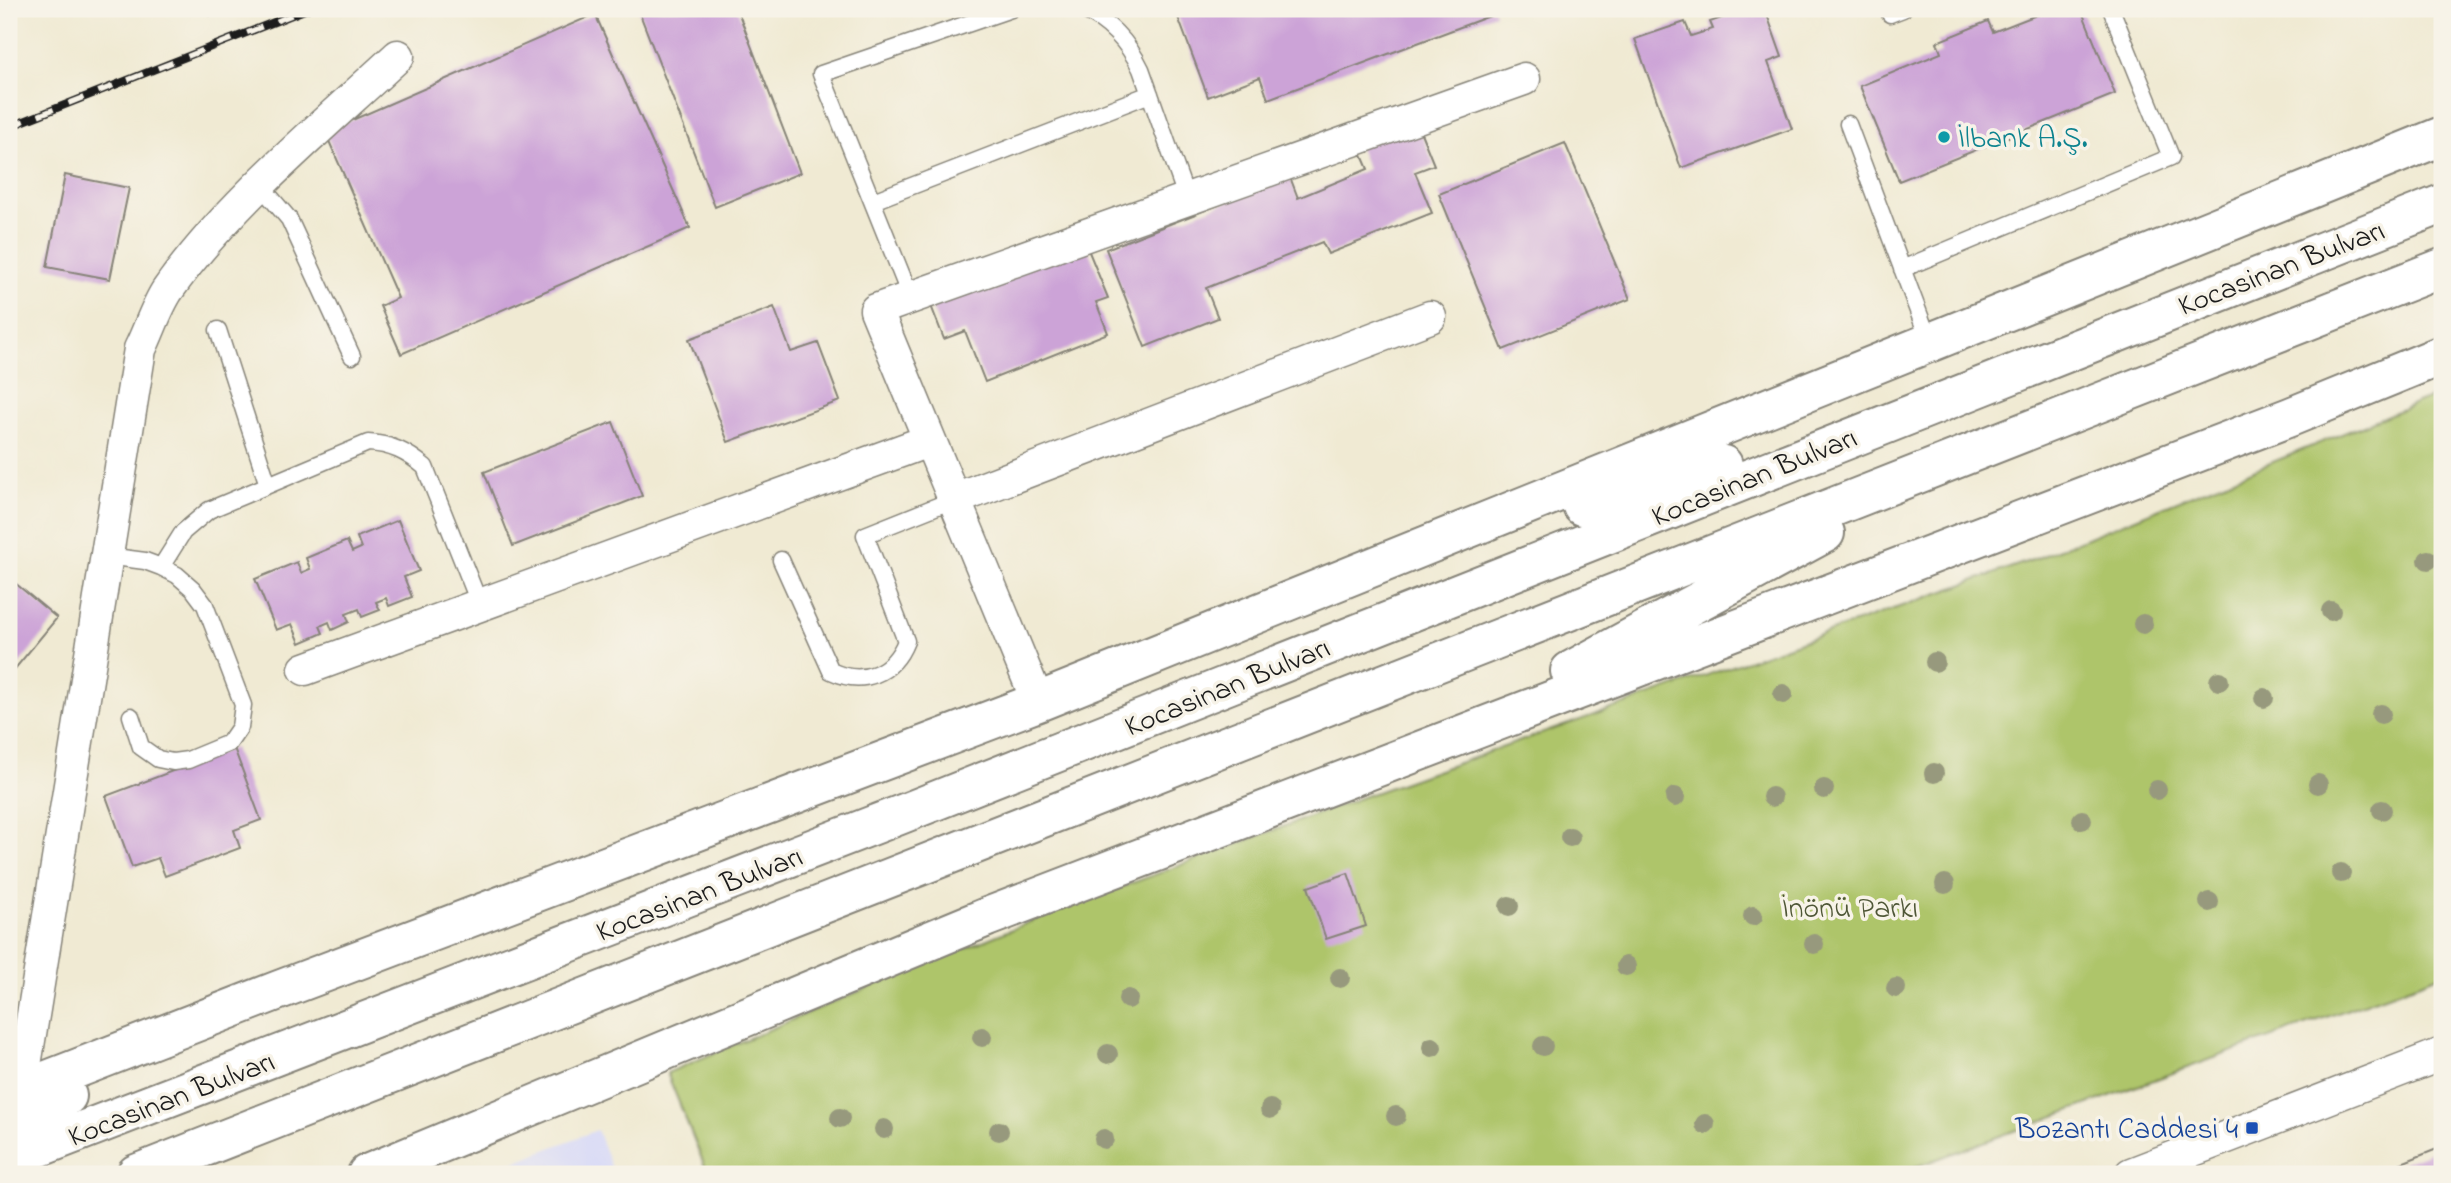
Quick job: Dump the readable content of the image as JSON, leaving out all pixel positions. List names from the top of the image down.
{
  "streets": {
    "highway": ["Kocasinan Bulvarı"]
  },
  "parks": ["İnönü Parkı"],
  "places": {
    "other": ["İlbank A.Ş."],
    "transit": ["Bozantı Caddesi 4"]
  }
}
